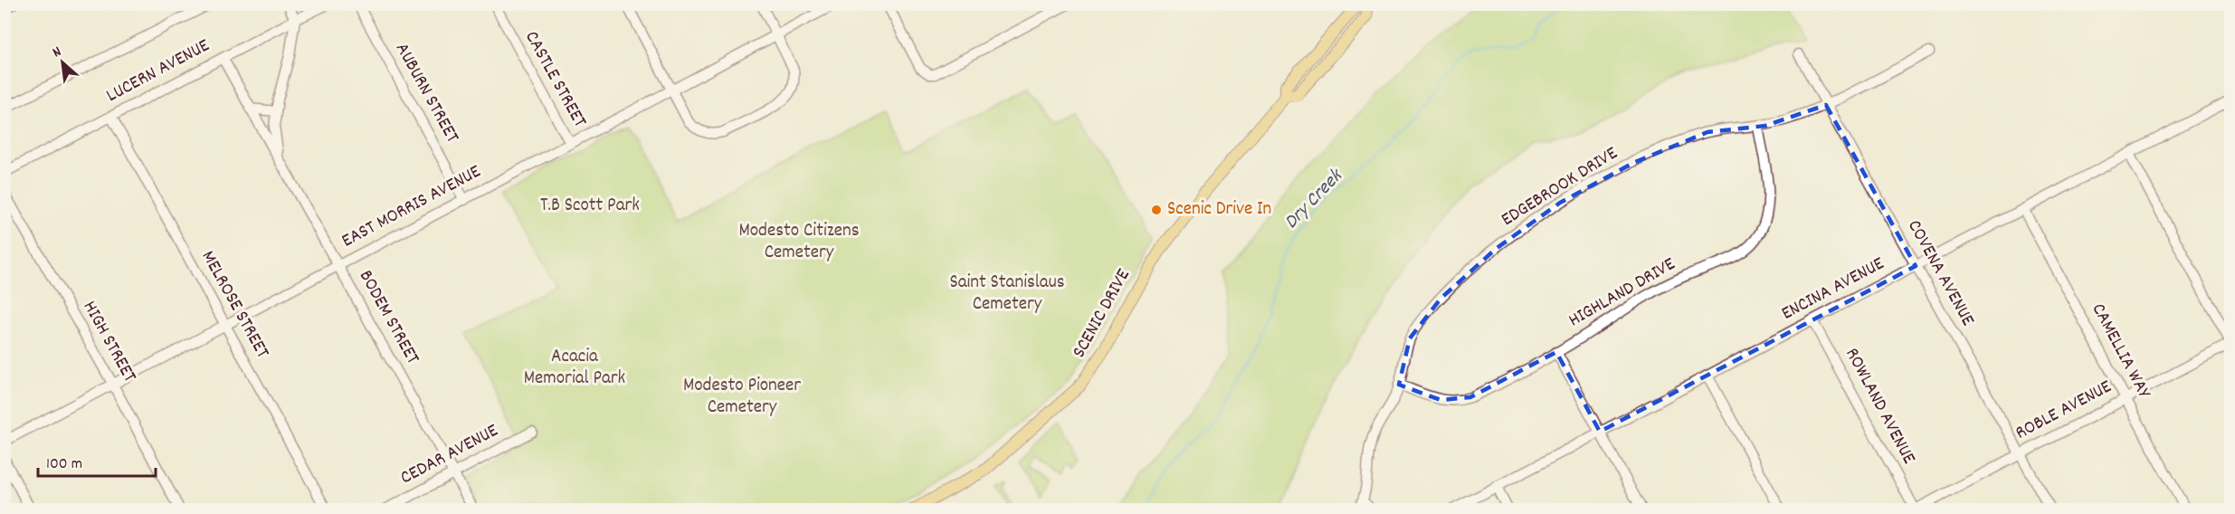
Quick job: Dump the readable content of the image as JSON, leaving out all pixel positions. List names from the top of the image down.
{
  "streets": {
    "main road": ["SCENIC DRIVE"],
    "street": [
      "LUCERN AVENUE",
      "CASTLE STREET",
      "AUBURN STREET",
      "EDGEBROOK DRIVE",
      "EAST MORRIS AVENUE",
      "COVENA AVENUE",
      "ENCINA AVENUE",
      "HIGHLAND DRIVE",
      "MELROSE STREET",
      "BODEM STREET",
      "HIGH STREET",
      "CAMELLIA WAY",
      "ROWLAND AVENUE",
      "ROBLE AVENUE",
      "CEDAR AVENUE"
    ]
  },
  "crossings": [
    ["LUCERN AVENUE", "MELROSE STREET"],
    ["LUCERN AVENUE", "BODEM STREET"],
    ["CASTLE STREET", "EAST MORRIS AVENUE"],
    ["AUBURN STREET", "EAST MORRIS AVENUE"],
    ["EDGEBROOK DRIVE", "COVENA AVENUE"],
    ["EDGEBROOK DRIVE", "HIGHLAND DRIVE"],
    ["EAST MORRIS AVENUE", "MELROSE STREET"],
    ["EAST MORRIS AVENUE", "BODEM STREET"],
    ["EAST MORRIS AVENUE", "HIGH STREET"],
    ["COVENA AVENUE", "ENCINA AVENUE"],
    ["COVENA AVENUE", "ROBLE AVENUE"],
    ["ENCINA AVENUE", "CAMELLIA WAY"],
    ["ENCINA AVENUE", "ROWLAND AVENUE"],
    ["BODEM STREET", "CEDAR AVENUE"],
    ["CAMELLIA WAY", "ROBLE AVENUE"],
    ["ROWLAND AVENUE", "ROBLE AVENUE"]
  ],
  "water": ["Dry Creek"],
  "parks": [
    "T.B Scott Park",
    "Modesto Citizens Cemetery",
    "Saint Stanislaus Cemetery",
    "Acacia Memorial Park",
    "Modesto Pioneer Cemetery"
  ],
  "places": ["Scenic Drive In"],
  "scale_bar": "100 m",
  "north": "top left"
}
